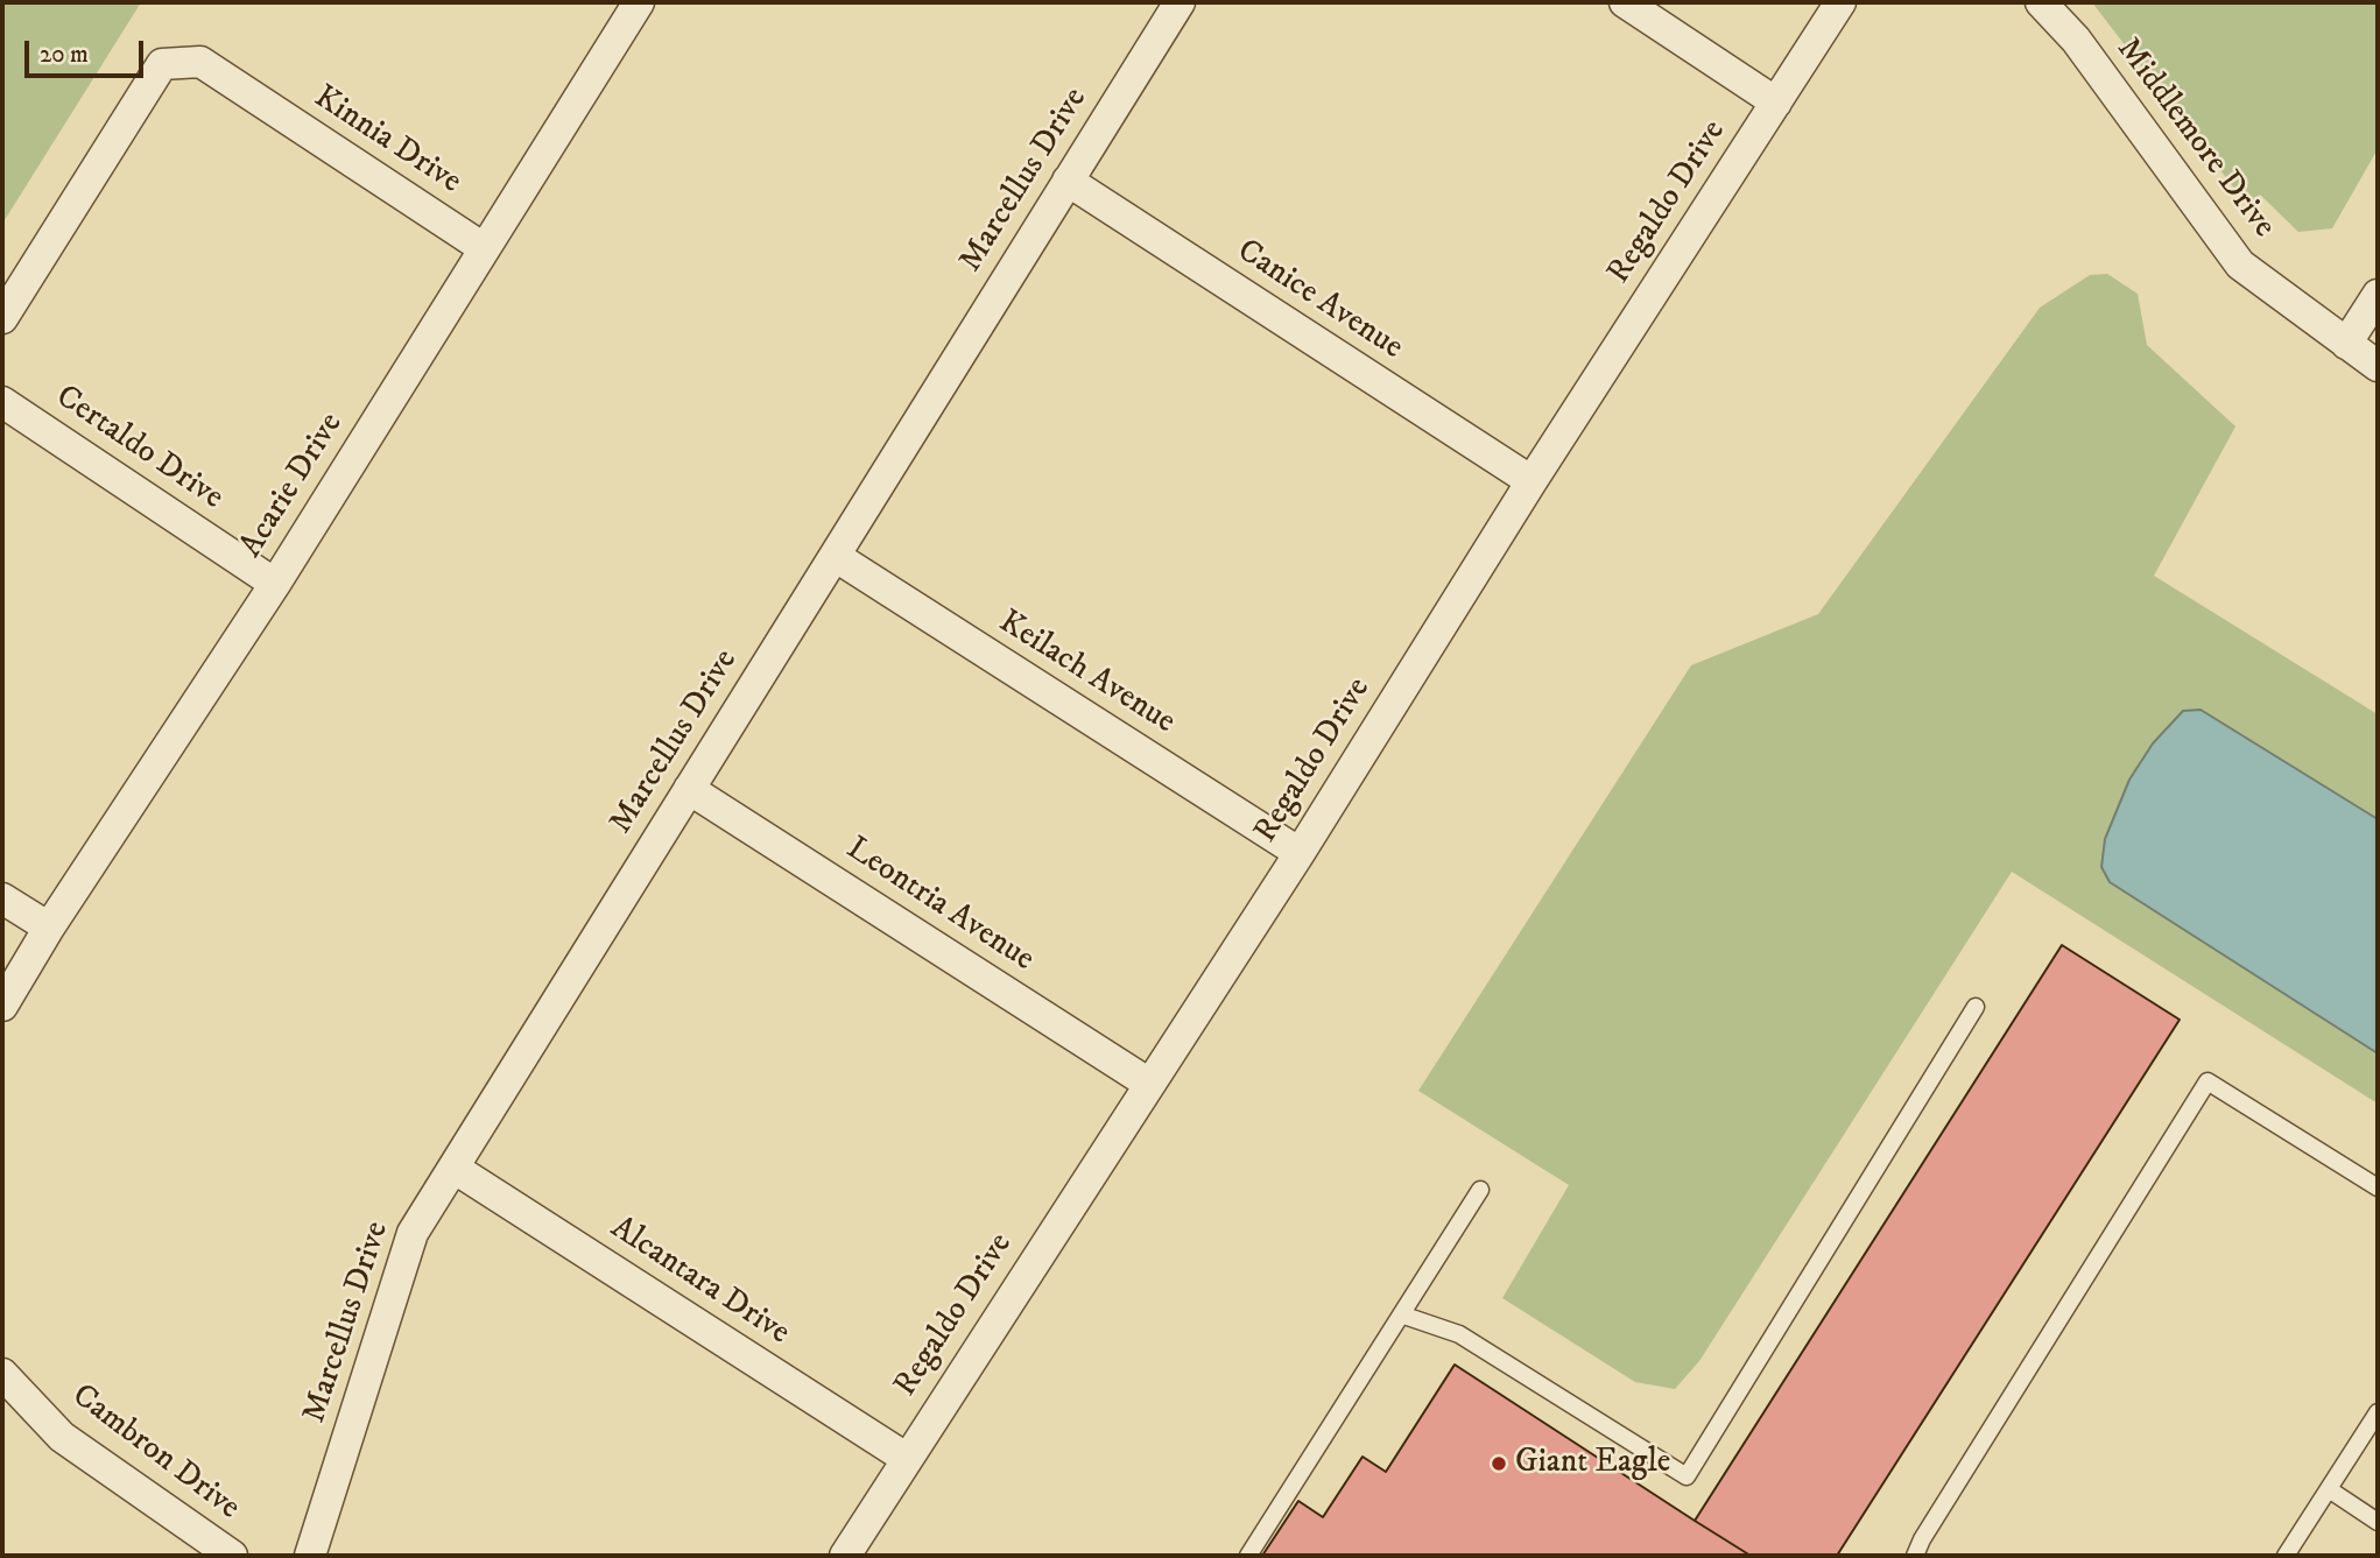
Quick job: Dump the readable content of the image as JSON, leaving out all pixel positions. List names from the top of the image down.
{
  "streets": {
    "street": [
      "Middlemore Drive",
      "Kinnia Drive",
      "Marcellus Drive",
      "Regaldo Drive",
      "Canice Avenue",
      "Certaldo Drive",
      "Acarie Drive",
      "Keilach Avenue",
      "Leontria Avenue",
      "Alcantara Drive",
      "Cambron Drive"
    ]
  },
  "crossings": [
    ["Kinnia Drive", "Acarie Drive"],
    ["Marcellus Drive", "Canice Avenue"],
    ["Marcellus Drive", "Keilach Avenue"],
    ["Marcellus Drive", "Leontria Avenue"],
    ["Marcellus Drive", "Alcantara Drive"],
    ["Regaldo Drive", "Canice Avenue"],
    ["Regaldo Drive", "Keilach Avenue"],
    ["Regaldo Drive", "Leontria Avenue"],
    ["Regaldo Drive", "Alcantara Drive"],
    ["Certaldo Drive", "Acarie Drive"]
  ],
  "places": ["Giant Eagle"],
  "scale_bar": "20 m"
}
